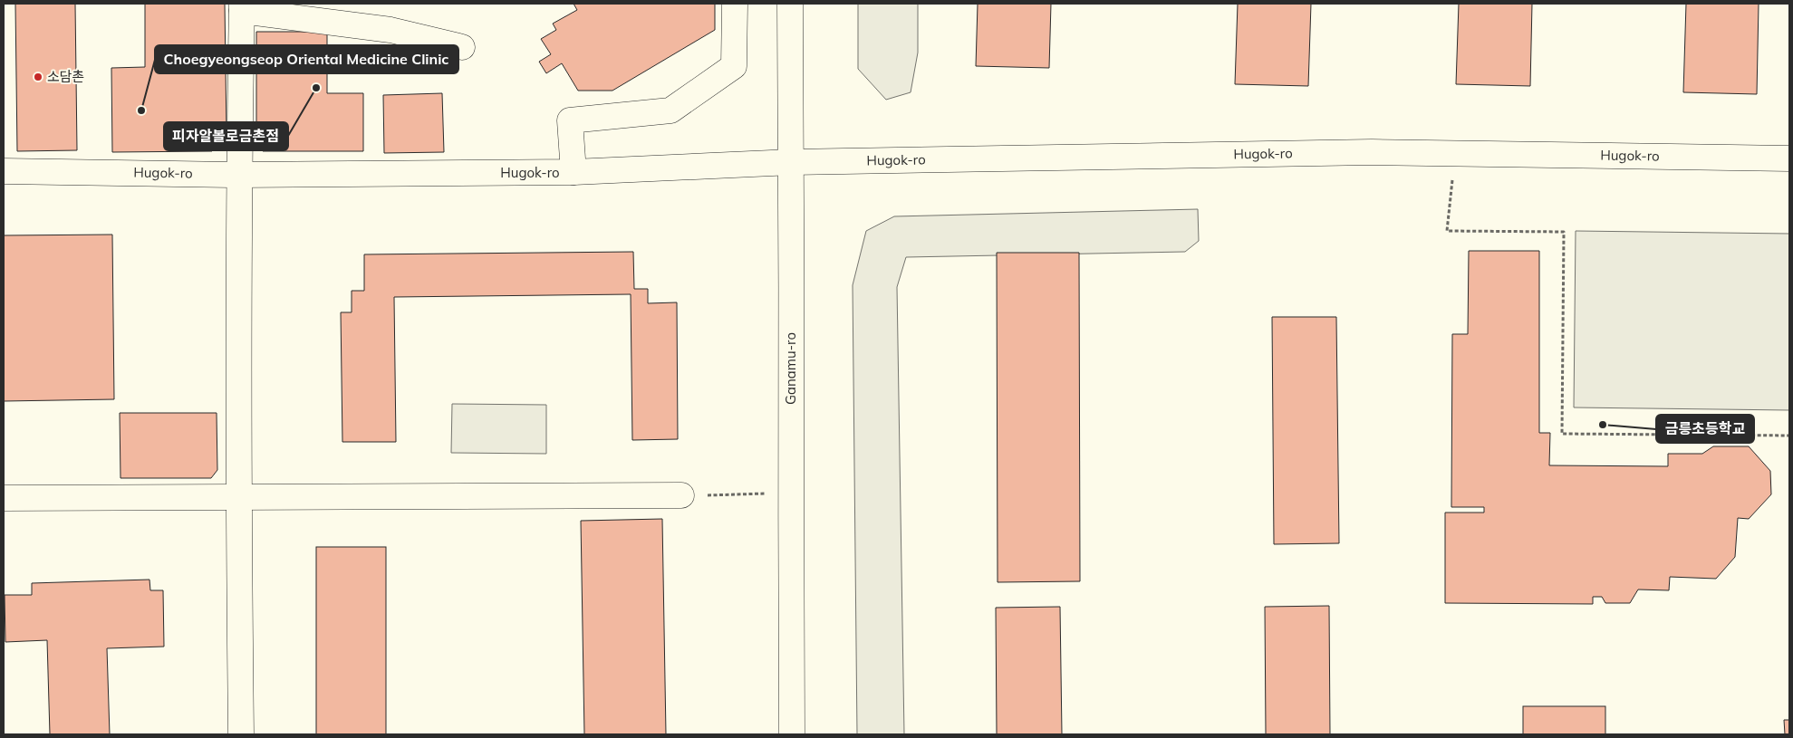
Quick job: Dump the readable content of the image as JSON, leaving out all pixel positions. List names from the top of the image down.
{
  "streets": {
    "street": ["Hugok-ro", "Ganamu-ro"]
  },
  "crossings": [
    ["Hugok-ro", "Ganamu-ro"]
  ],
  "places": [
    "소담촌",
    "피자알볼로금촌점",
    "Choegyeongseop Oriental Medicine Clinic",
    "금릉초등학교"
  ]
}
